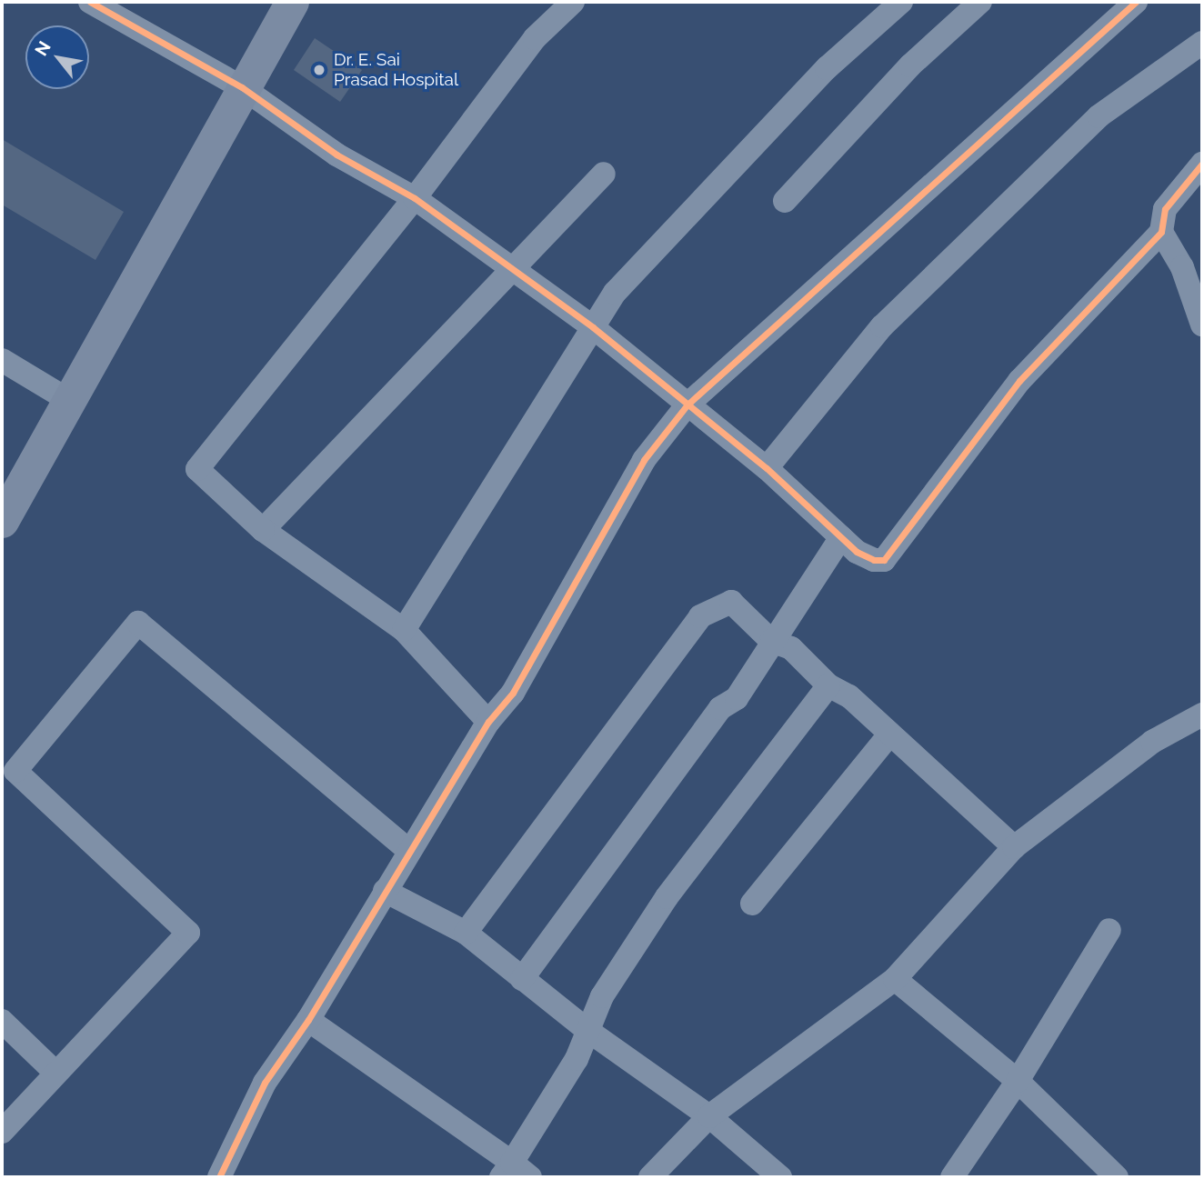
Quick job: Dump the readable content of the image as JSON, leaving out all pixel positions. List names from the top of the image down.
{
  "places": ["Dr. E. Sai Prasad Hospital"],
  "north": "top left"
}
